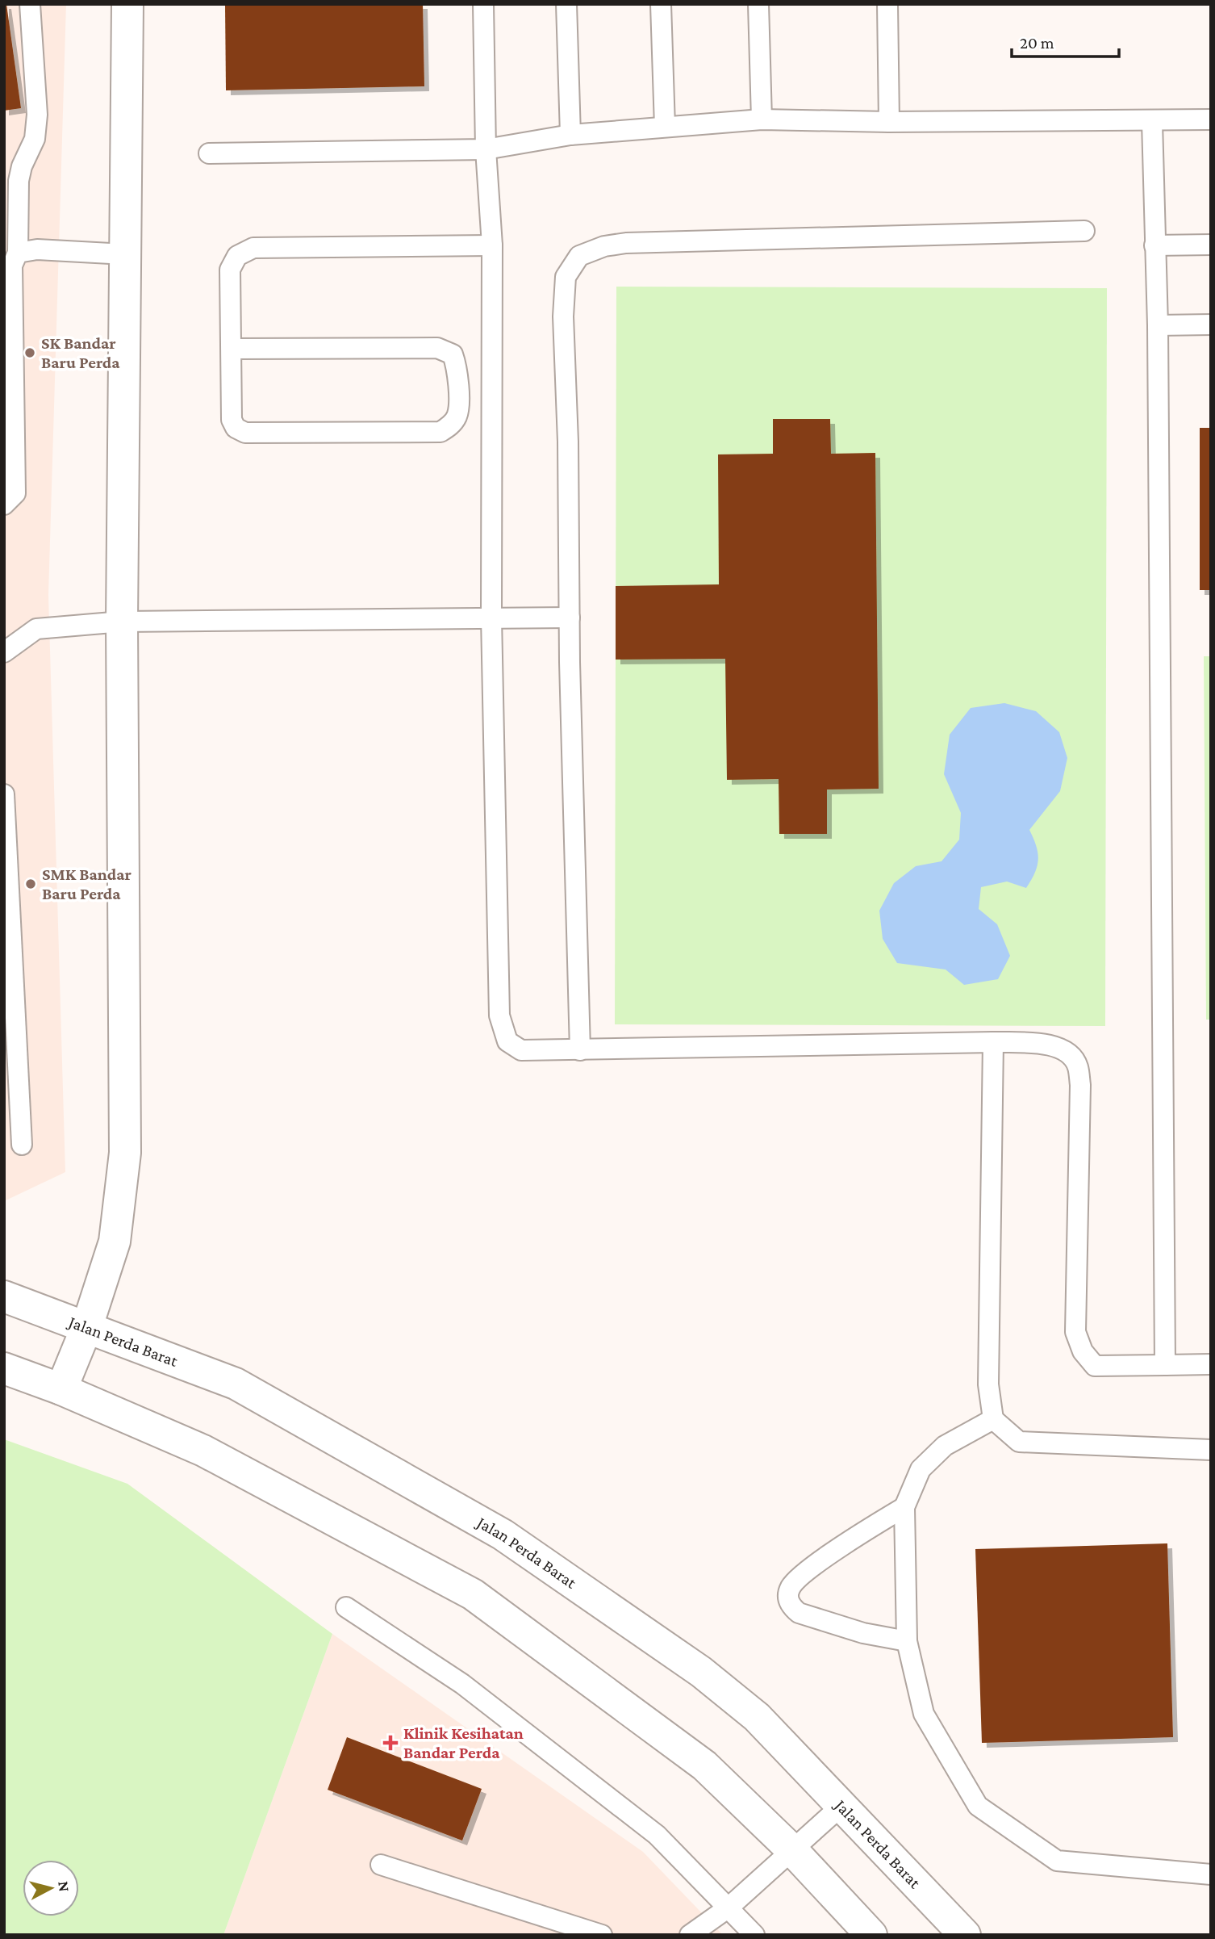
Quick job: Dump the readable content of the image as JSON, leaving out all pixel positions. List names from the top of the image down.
{
  "streets": {
    "street": ["Jalan Perda Barat"]
  },
  "places": {
    "other": ["SK Bandar Baru Perda", "SMK Bandar Baru Perda"],
    "health": ["Klinik Kesihatan Bandar Perda"]
  },
  "scale_bar": "20 m",
  "north": "right"
}
